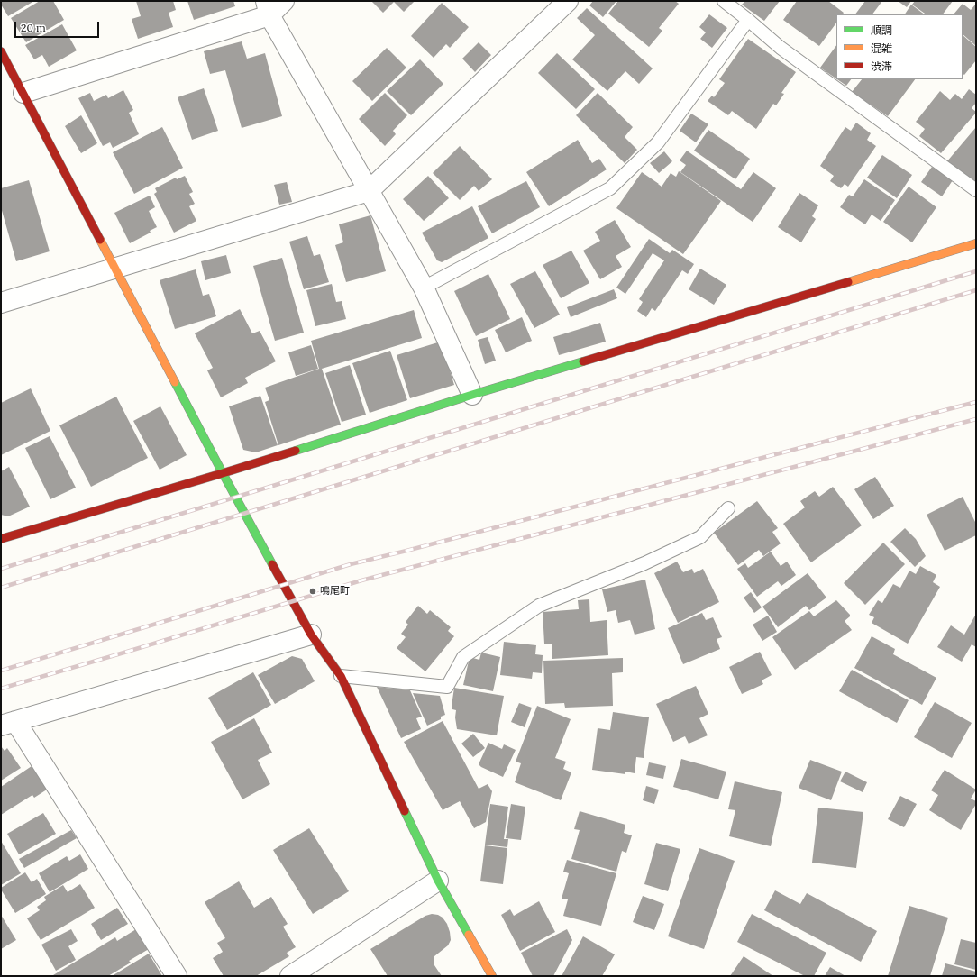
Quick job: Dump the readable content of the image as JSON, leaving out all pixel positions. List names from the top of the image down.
{
  "places": ["鳴尾町"],
  "legend": ["順調", "混雑", "渋滞"],
  "scale_bar": "20 m"
}
